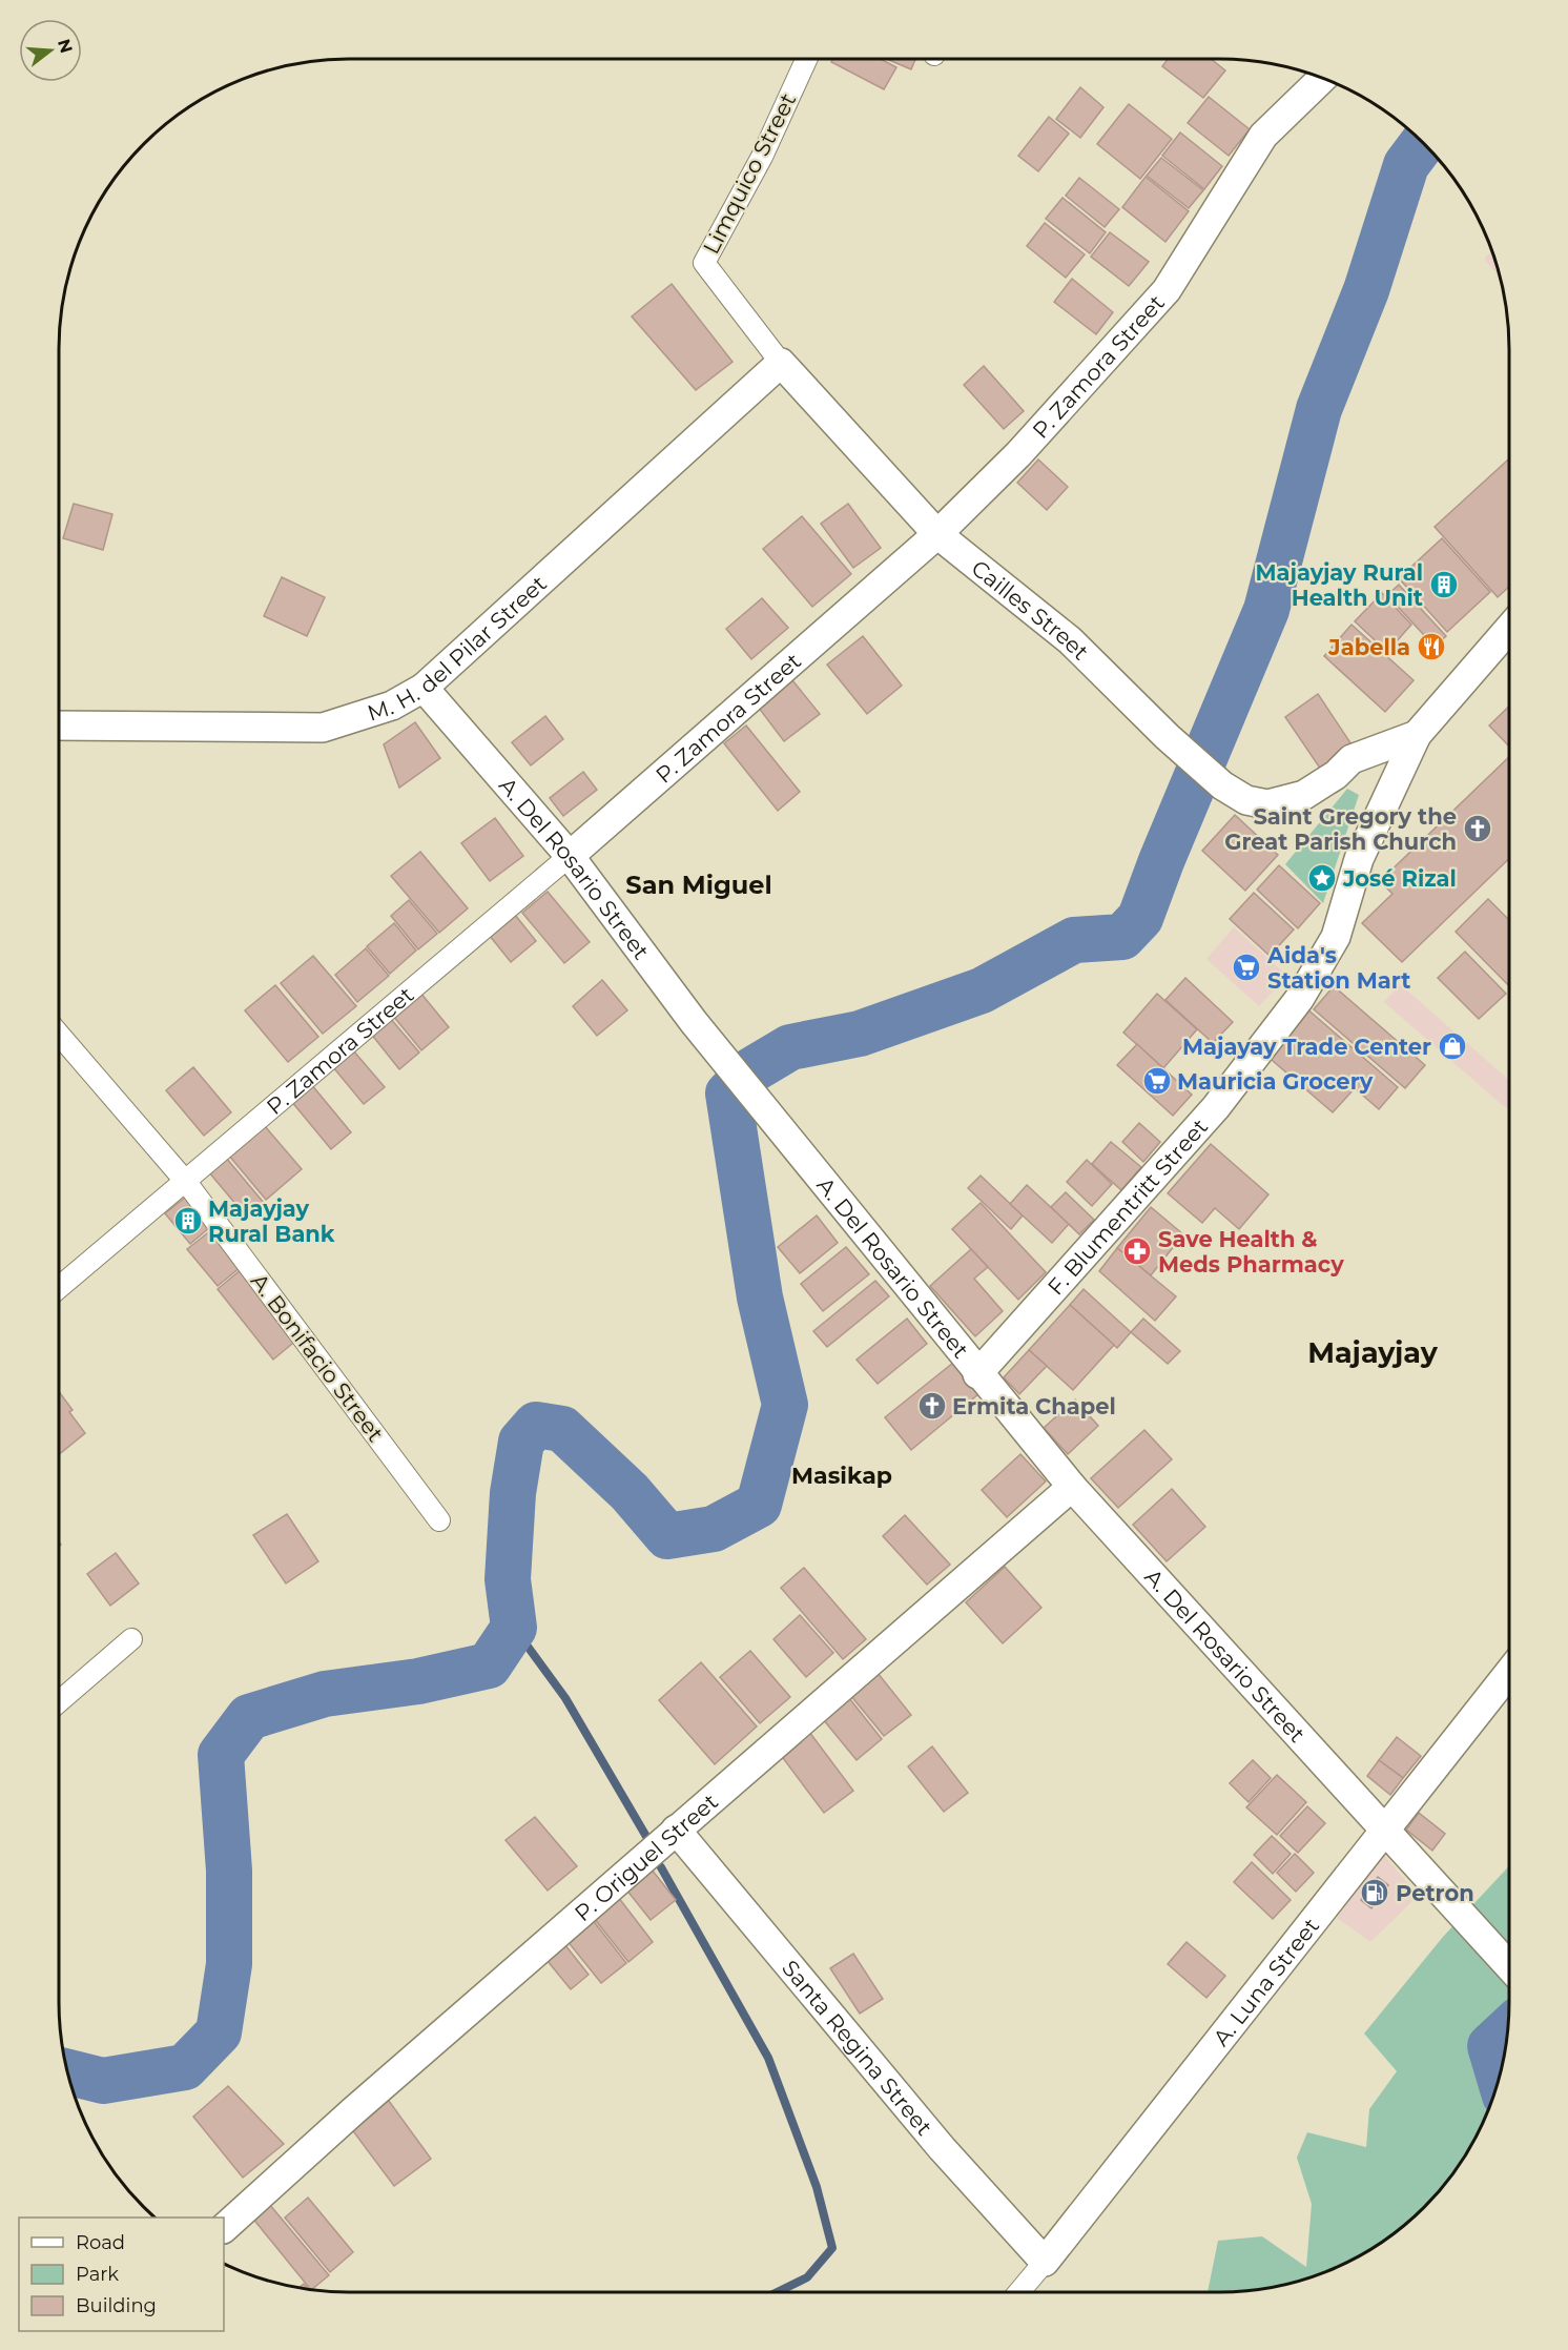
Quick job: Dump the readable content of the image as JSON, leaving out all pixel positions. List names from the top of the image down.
{
  "streets": {
    "main road": [
      "P. Zamora Street",
      "Cailles Street",
      "M. H. del Pilar Street",
      "A. Del Rosario Street",
      "F. Blumentritt Street",
      "P. Origuel Street",
      "A. Luna Street",
      "Santa Regina Street"
    ],
    "street": ["Limquico Street", "A. Bonifacio Street"]
  },
  "crossings": [
    ["Limquico Street", "Cailles Street"],
    ["P. Zamora Street", "Cailles Street"],
    ["P. Zamora Street", "A. Del Rosario Street"],
    ["P. Zamora Street", "A. Bonifacio Street"],
    ["Cailles Street", "M. H. del Pilar Street"],
    ["Cailles Street", "F. Blumentritt Street"],
    ["M. H. del Pilar Street", "A. Del Rosario Street"],
    ["A. Del Rosario Street", "F. Blumentritt Street"],
    ["A. Del Rosario Street", "P. Origuel Street"],
    ["A. Del Rosario Street", "A. Luna Street"],
    ["P. Origuel Street", "Santa Regina Street"],
    ["A. Luna Street", "Santa Regina Street"]
  ],
  "districts": ["San Miguel", "Majayjay", "Masikap"],
  "places": {
    "building": ["Majayjay Rural Health Unit", "Majayjay Rural Bank"],
    "restaurant": ["Jabella"],
    "church": ["Saint Gregory the Great Parish Church", "Ermita Chapel"],
    "place": ["José Rizal"],
    "supermarket": ["Aida's Station Mart", "Mauricia Grocery"],
    "shop": ["Majayay Trade Center"],
    "pharmacy": ["Save Health & Meds Pharmacy"],
    "fuel station": ["Petron"]
  },
  "legend": ["Road", "Park", "Building"],
  "north": "right"
}
